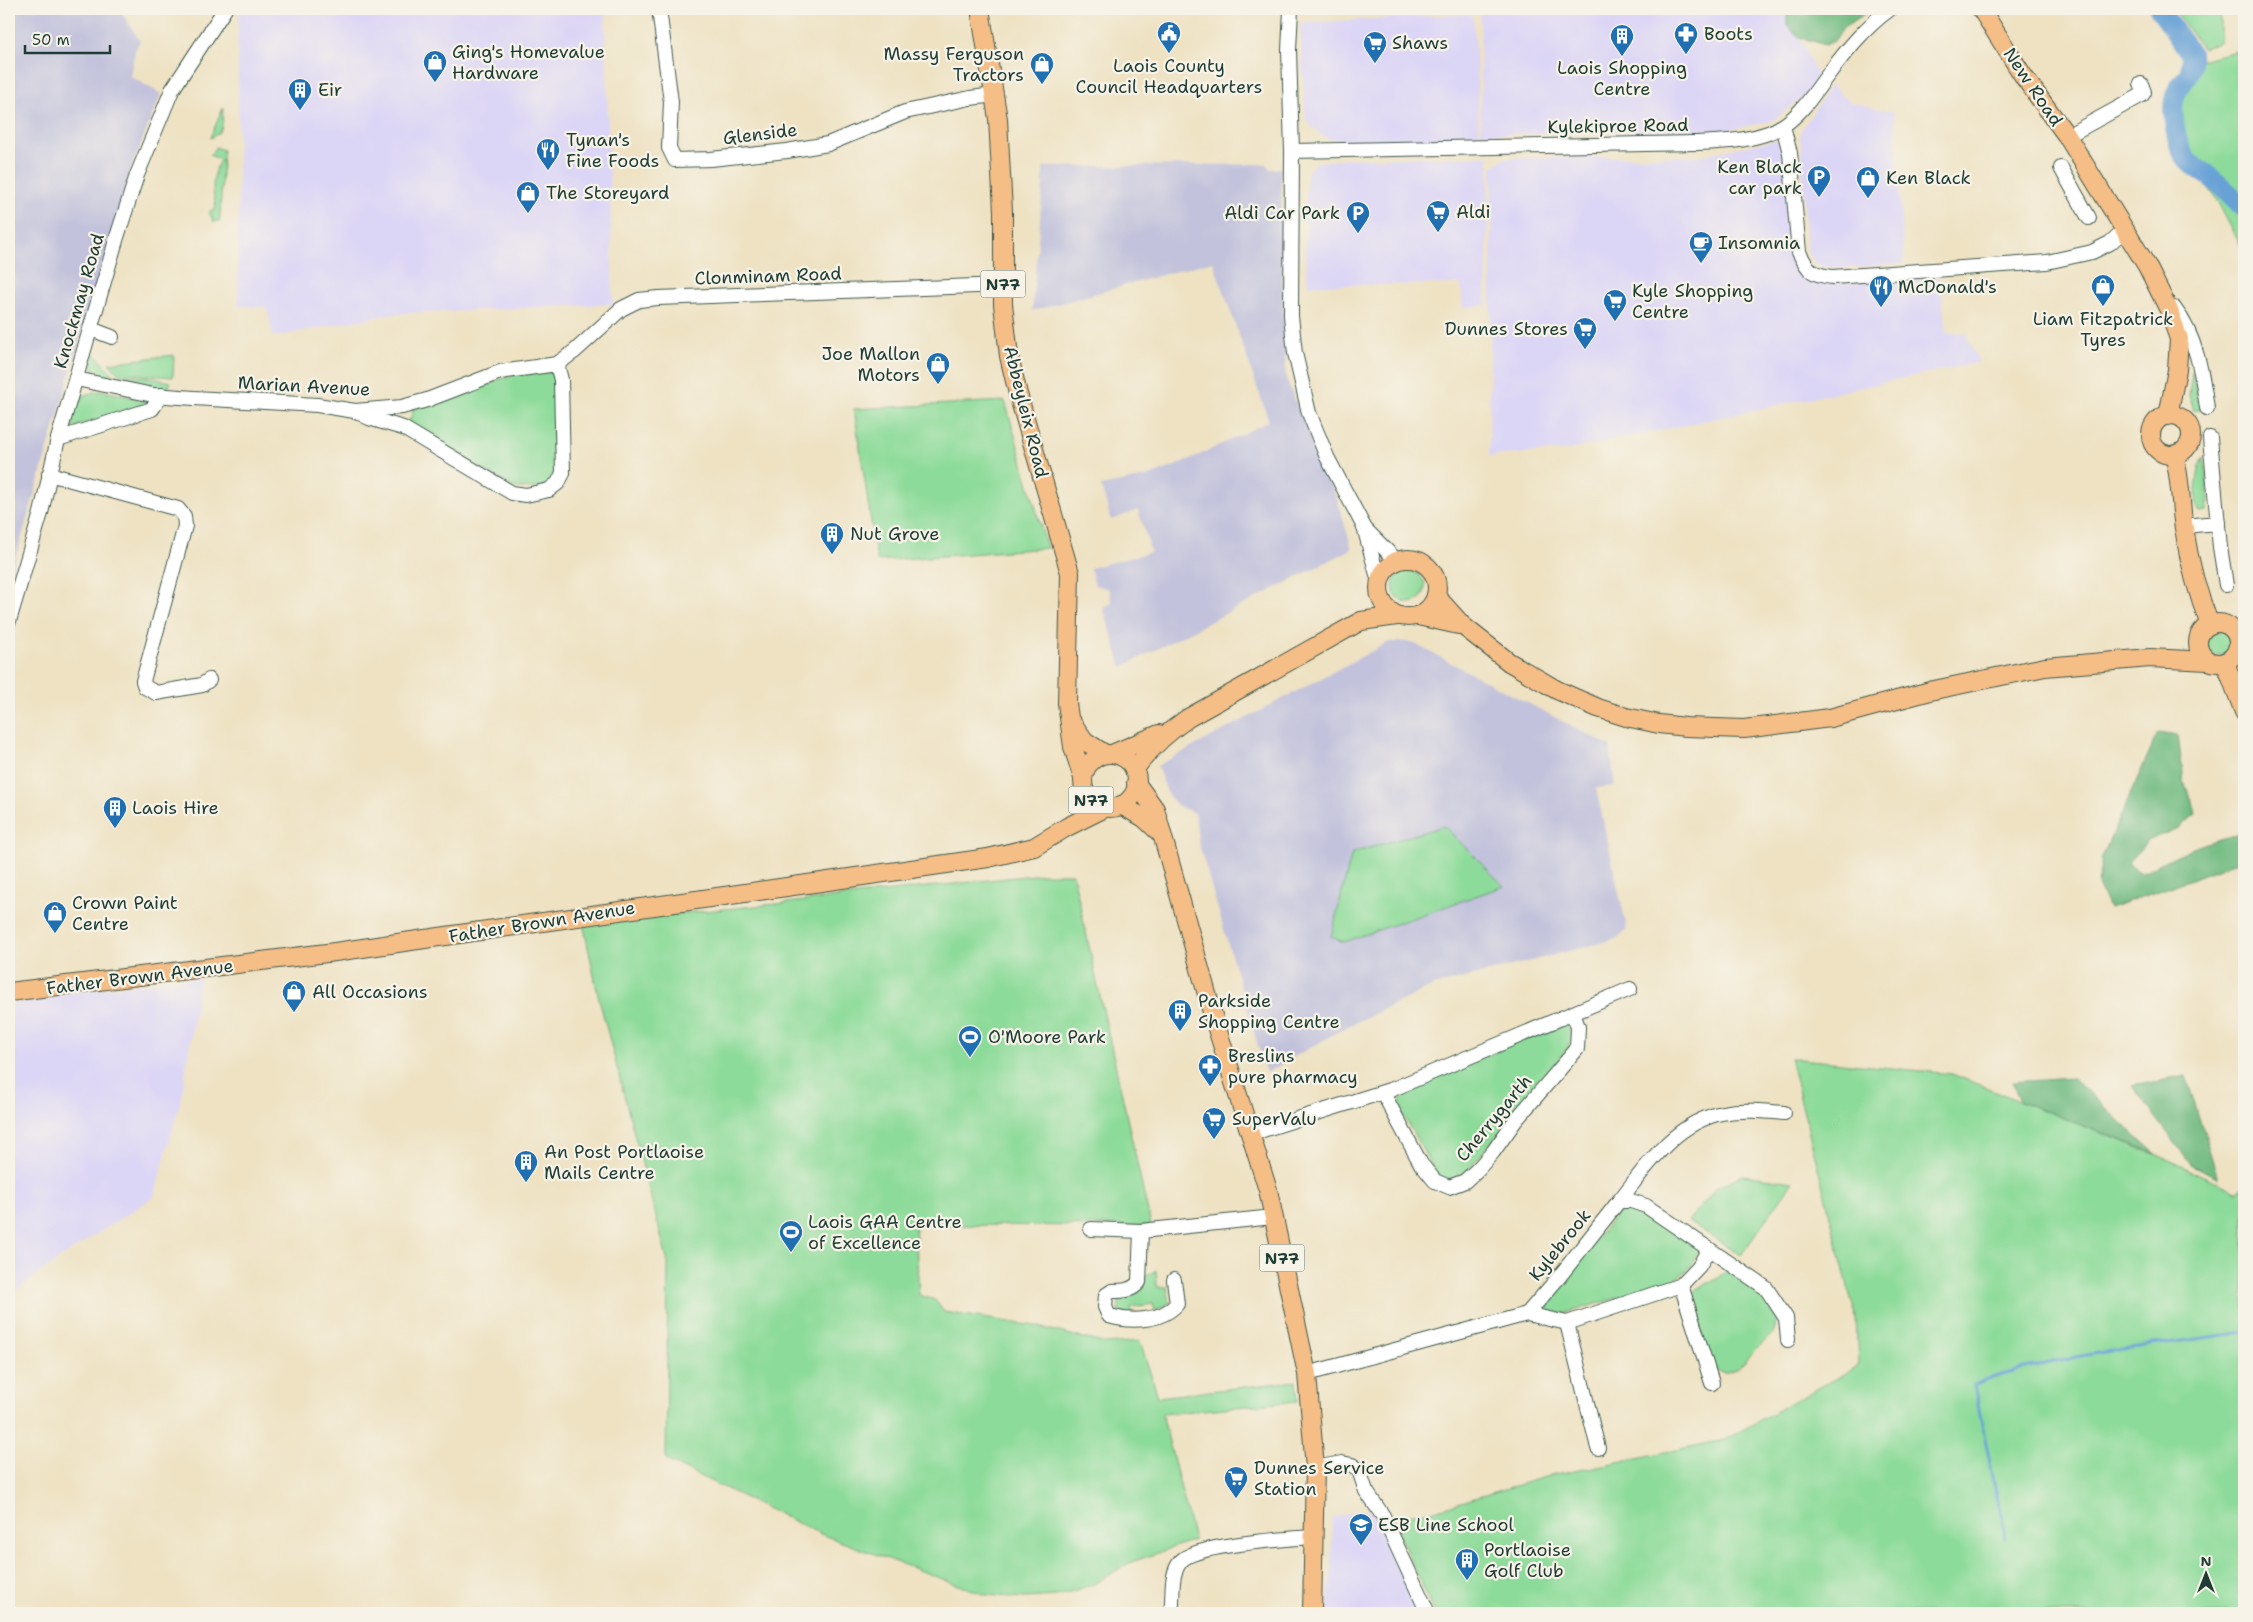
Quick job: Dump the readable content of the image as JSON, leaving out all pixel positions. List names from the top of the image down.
{
  "streets": {
    "main road": [
      "New Road",
      "N77",
      "Abbeyleix Road",
      "Father Brown Avenue"
    ],
    "street": [
      "Kylekiproe Road",
      "Glenside",
      "Clonminam Road",
      "Knockmay Road",
      "Marian Avenue",
      "Cherrygarth",
      "Kylebrook"
    ]
  },
  "crossings": [
    ["Glenside", "Abbeyleix Road"],
    ["Clonminam Road", "Marian Avenue"],
    ["Clonminam Road", "Abbeyleix Road"],
    ["N77", "Abbeyleix Road"],
    ["N77", "Father Brown Avenue"],
    ["Knockmay Road", "Marian Avenue"],
    ["Abbeyleix Road", "Father Brown Avenue"]
  ],
  "places": {
    "public building": ["Laois County Council Headquarters"],
    "pharmacy": ["Boots", "Breslins pure pharmacy"],
    "building": [
      "Laois Shopping Centre",
      "Eir",
      "Nut Grove",
      "Laois Hire",
      "Parkside Shopping Centre",
      "An Post Portlaoise Mails Centre",
      "Portlaoise Golf Club"
    ],
    "supermarket": [
      "Shaws",
      "Aldi",
      "Kyle Shopping Centre",
      "Dunnes Stores",
      "SuperValu",
      "Dunnes Service Station"
    ],
    "shop": [
      "Ging's Homevalue Hardware",
      "Massy Ferguson Tractors",
      "Ken Black",
      "The Storeyard",
      "Liam Fitzpatrick Tyres",
      "Joe Mallon Motors",
      "Crown Paint Centre",
      "All Occasions"
    ],
    "restaurant": ["Tynan's Fine Foods", "McDonald's"],
    "parking": ["Ken Black car park", "Aldi Car Park"],
    "cafe": ["Insomnia"],
    "sports": ["O'Moore Park", "Laois GAA Centre of Excellence"],
    "school or university": ["ESB Line School"]
  },
  "scale_bar": "50 m",
  "north": "top"
}
